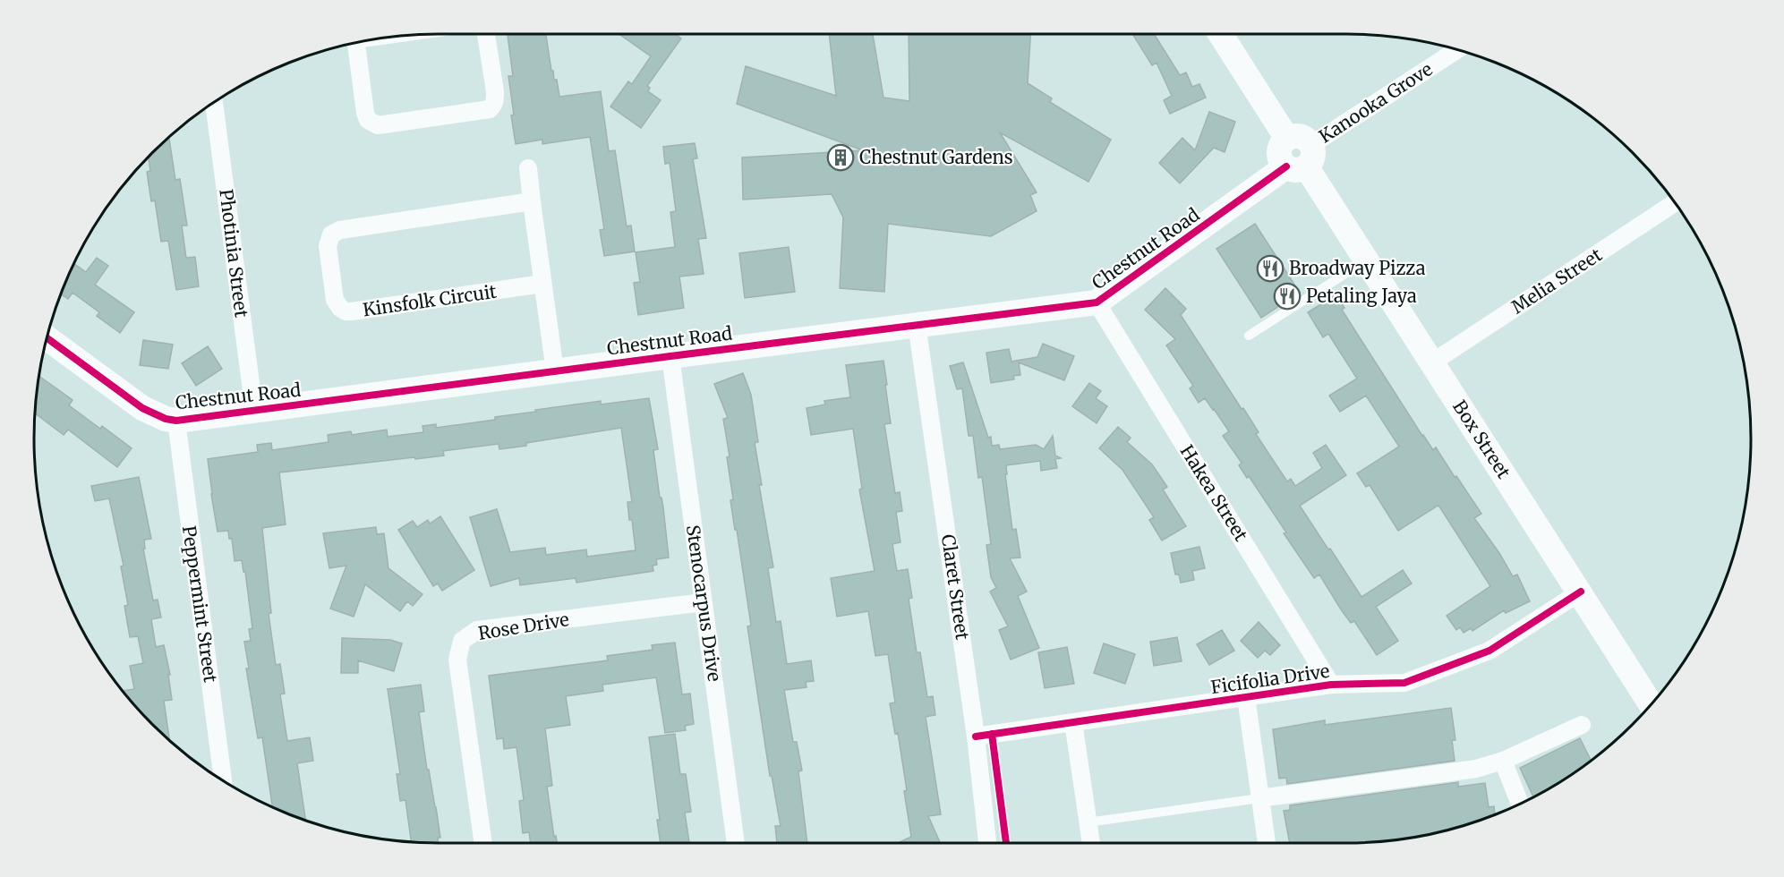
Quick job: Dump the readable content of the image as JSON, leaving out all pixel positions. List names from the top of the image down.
{
  "streets": {
    "street": [
      "Kanooka Grove",
      "Chestnut Road",
      "Photinia Street",
      "Melia Street",
      "Kinsfolk Circuit",
      "Box Street",
      "Hakea Street",
      "Claret Street",
      "Stenocarpus Drive",
      "Peppermint Street",
      "Rose Drive",
      "Ficifolia Drive"
    ]
  },
  "crossings": [
    ["Kanooka Grove", "Chestnut Road"],
    ["Kanooka Grove", "Box Street"],
    ["Chestnut Road", "Photinia Street"],
    ["Chestnut Road", "Box Street"],
    ["Chestnut Road", "Hakea Street"],
    ["Chestnut Road", "Claret Street"],
    ["Chestnut Road", "Stenocarpus Drive"],
    ["Chestnut Road", "Peppermint Street"],
    ["Melia Street", "Box Street"],
    ["Box Street", "Ficifolia Drive"],
    ["Hakea Street", "Ficifolia Drive"],
    ["Claret Street", "Ficifolia Drive"],
    ["Stenocarpus Drive", "Rose Drive"]
  ],
  "places": {
    "building": ["Chestnut Gardens"],
    "restaurant": ["Broadway Pizza", "Petaling Jaya"]
  }
}
